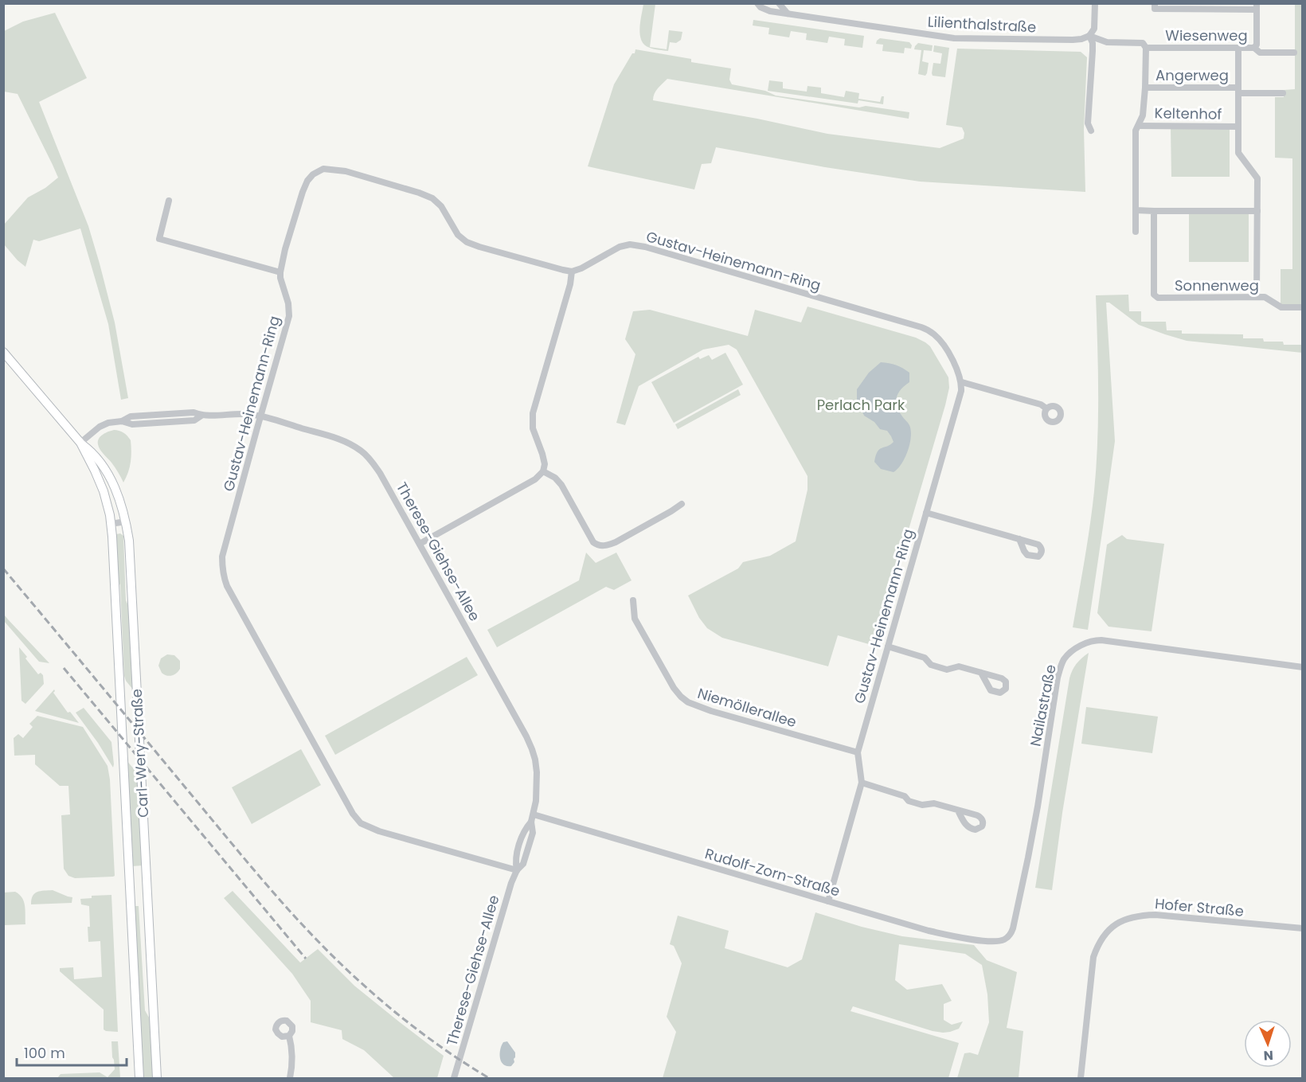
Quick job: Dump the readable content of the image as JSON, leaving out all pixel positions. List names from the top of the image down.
{
  "streets": {
    "main road": ["Carl-Wery-Straße"],
    "street": [
      "Lilienthalstraße",
      "Wiesenweg",
      "Angerweg",
      "Keltenhof",
      "Gustav-Heinemann-Ring",
      "Sonnenweg",
      "Therese-Giehse-Allee",
      "Nailastraße",
      "Niemöllerallee",
      "Rudolf-Zorn-Straße",
      "Hofer Straße"
    ]
  },
  "crossings": [
    ["Lilienthalstraße", "Wiesenweg"],
    ["Wiesenweg", "Keltenhof"],
    ["Angerweg", "Keltenhof"],
    ["Keltenhof", "Sonnenweg"],
    ["Gustav-Heinemann-Ring", "Therese-Giehse-Allee"],
    ["Gustav-Heinemann-Ring", "Niemöllerallee"],
    ["Gustav-Heinemann-Ring", "Rudolf-Zorn-Straße"],
    ["Therese-Giehse-Allee", "Carl-Wery-Straße"],
    ["Therese-Giehse-Allee", "Rudolf-Zorn-Straße"],
    ["Nailastraße", "Rudolf-Zorn-Straße"]
  ],
  "parks": ["Perlach Park"],
  "scale_bar": "100 m",
  "north": "bottom"
}
